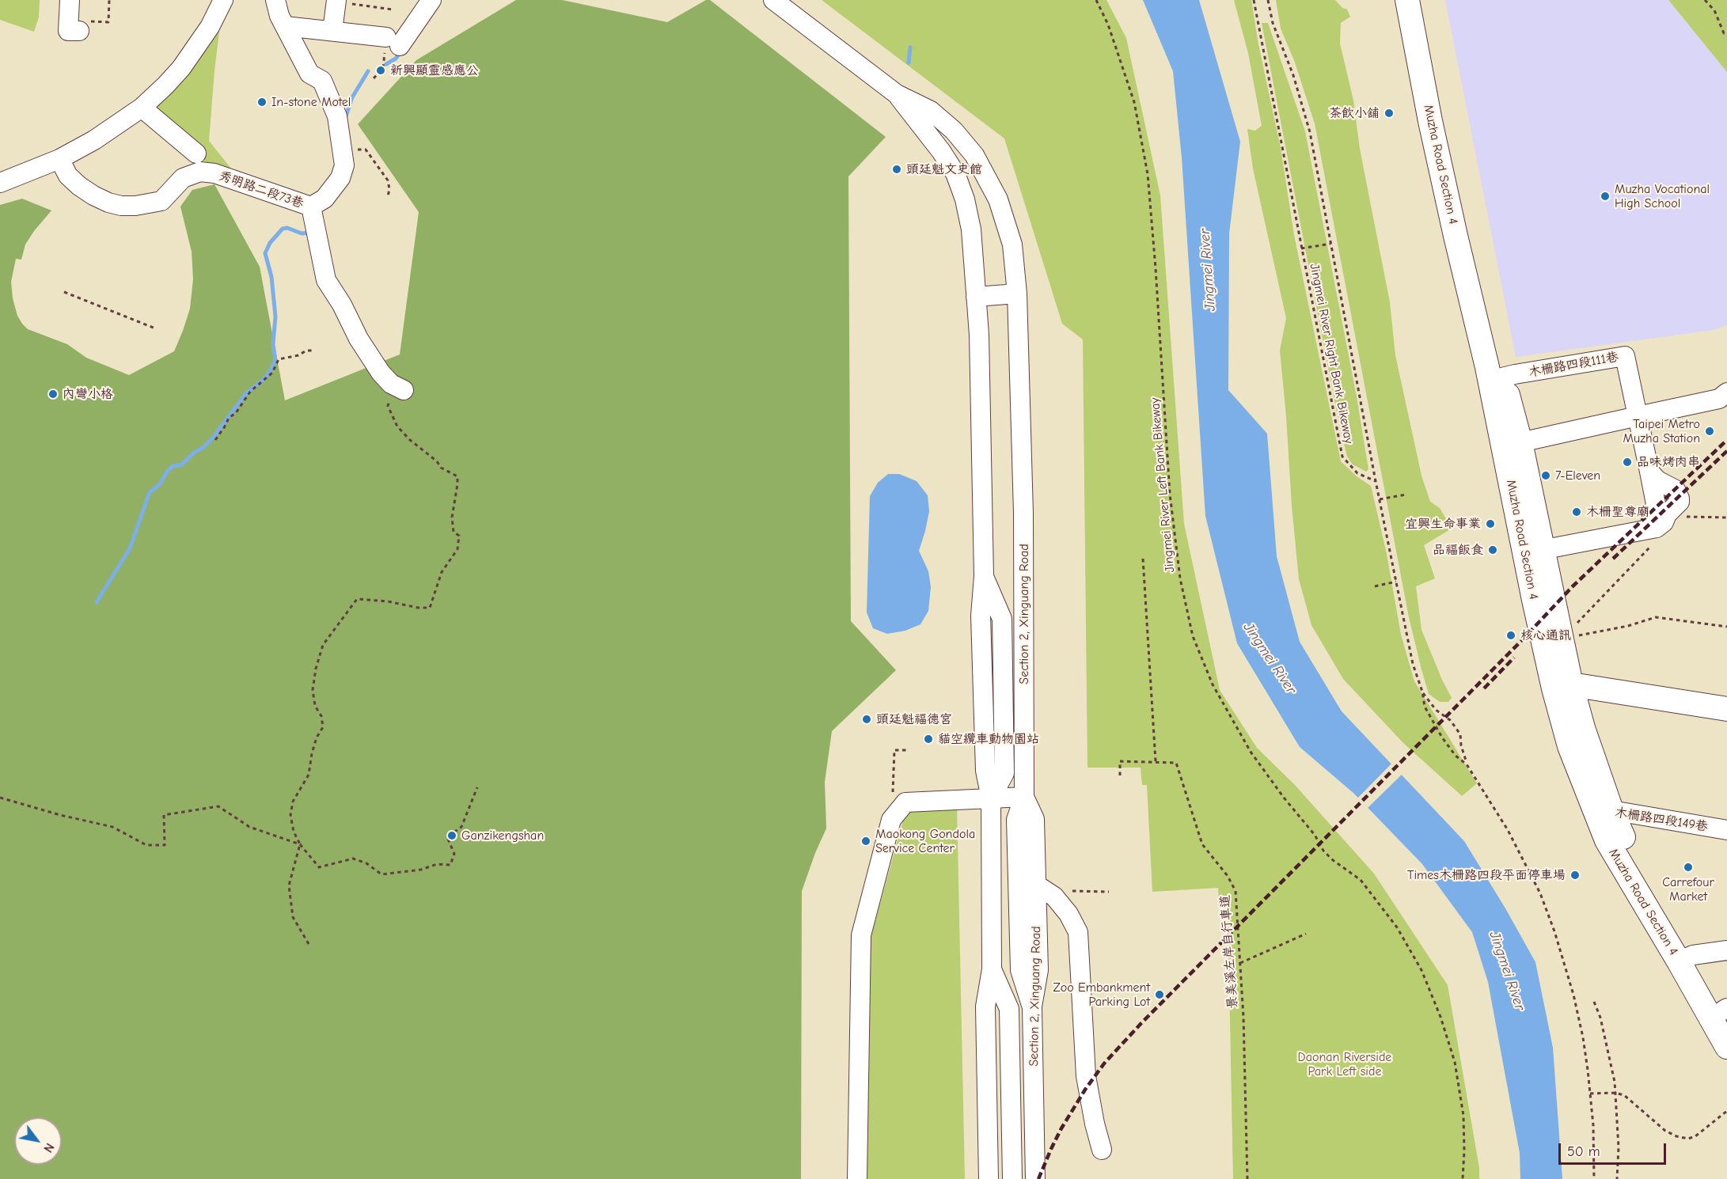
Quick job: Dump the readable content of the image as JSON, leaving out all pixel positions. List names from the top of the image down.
{
  "streets": {
    "main road": ["Muzha Road Section 4"],
    "street": [
      "秀明路二段73巷",
      "木柵路四段111巷",
      "Section 2, Xinguang Road",
      "木柵路四段149巷"
    ],
    "path": ["Jingmei River Right Bank Bikeway", "Jingmei River Left Bank Bikeway", "景美溪左岸自行車道"]
  },
  "crossings": [
    ["Muzha Road Section 4", "木柵路四段111巷"],
    ["Muzha Road Section 4", "木柵路四段149巷"]
  ],
  "water": ["Jingmei River"],
  "parks": ["Daonan Riverside Park Left side"],
  "places": [
    "新興顯靈感應公",
    "In-stone Motel",
    "茶飲小舖",
    "頭廷魁文史館",
    "Muzha Vocational High School",
    "內彎小格",
    "Taipei Metro Muzha Station",
    "品味烤肉串",
    "7-Eleven",
    "木柵聖尊廟",
    "宜興生命事業",
    "品福飯食",
    "核心通訊",
    "頭廷魁福德宮",
    "貓空纜車動物園站",
    "Ganzikengshan",
    "Maokong Gondola Service Center",
    "Carrefour Market",
    "Times木柵路四段平面停車場",
    "Zoo Embankment Parking Lot"
  ],
  "scale_bar": "50 m",
  "north": "bottom right"
}
